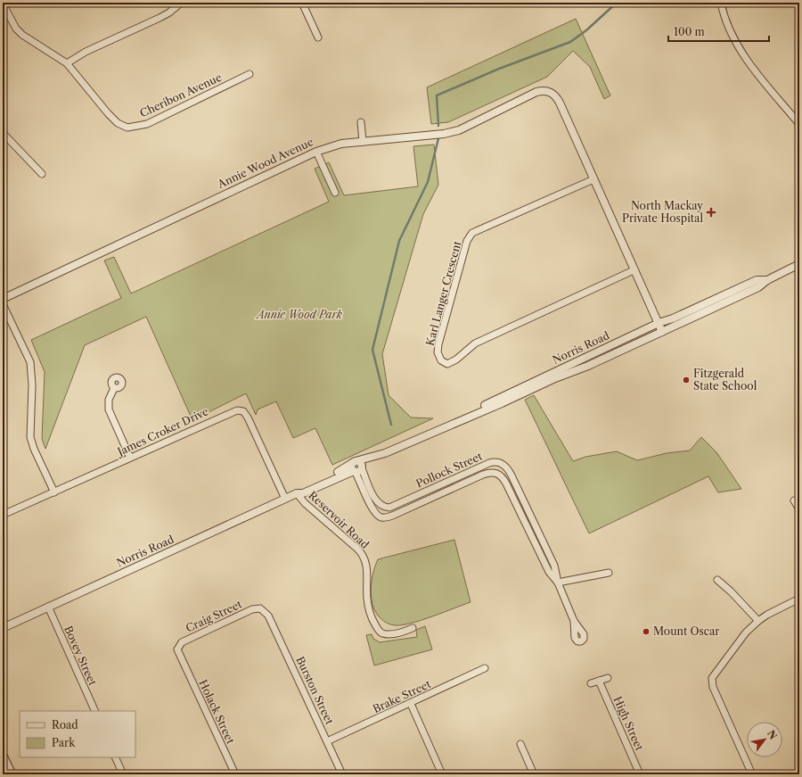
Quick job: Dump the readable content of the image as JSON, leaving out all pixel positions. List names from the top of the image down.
{
  "streets": {
    "street": [
      "Cheribon Avenue",
      "Annie Wood Avenue",
      "Karl Langer Crescent",
      "Norris Road",
      "James Croker Drive",
      "Pollock Street",
      "Reservoir Road",
      "Craig Street",
      "Bovey Street",
      "Burston Street",
      "Brake Street",
      "Holack Street",
      "High Street"
    ]
  },
  "crossings": [
    ["Annie Wood Avenue", "Karl Langer Crescent"],
    ["Norris Road", "James Croker Drive"],
    ["Norris Road", "Reservoir Road"],
    ["Norris Road", "Bovey Street"],
    ["Craig Street", "Burston Street"],
    ["Craig Street", "Holack Street"],
    ["Burston Street", "Brake Street"]
  ],
  "parks": ["Annie Wood Park"],
  "places": {
    "health": ["North Mackay Private Hospital"],
    "other": ["Fitzgerald State School", "Mount Oscar"]
  },
  "legend": ["Road", "Park"],
  "scale_bar": "100 m",
  "north": "top right"
}
